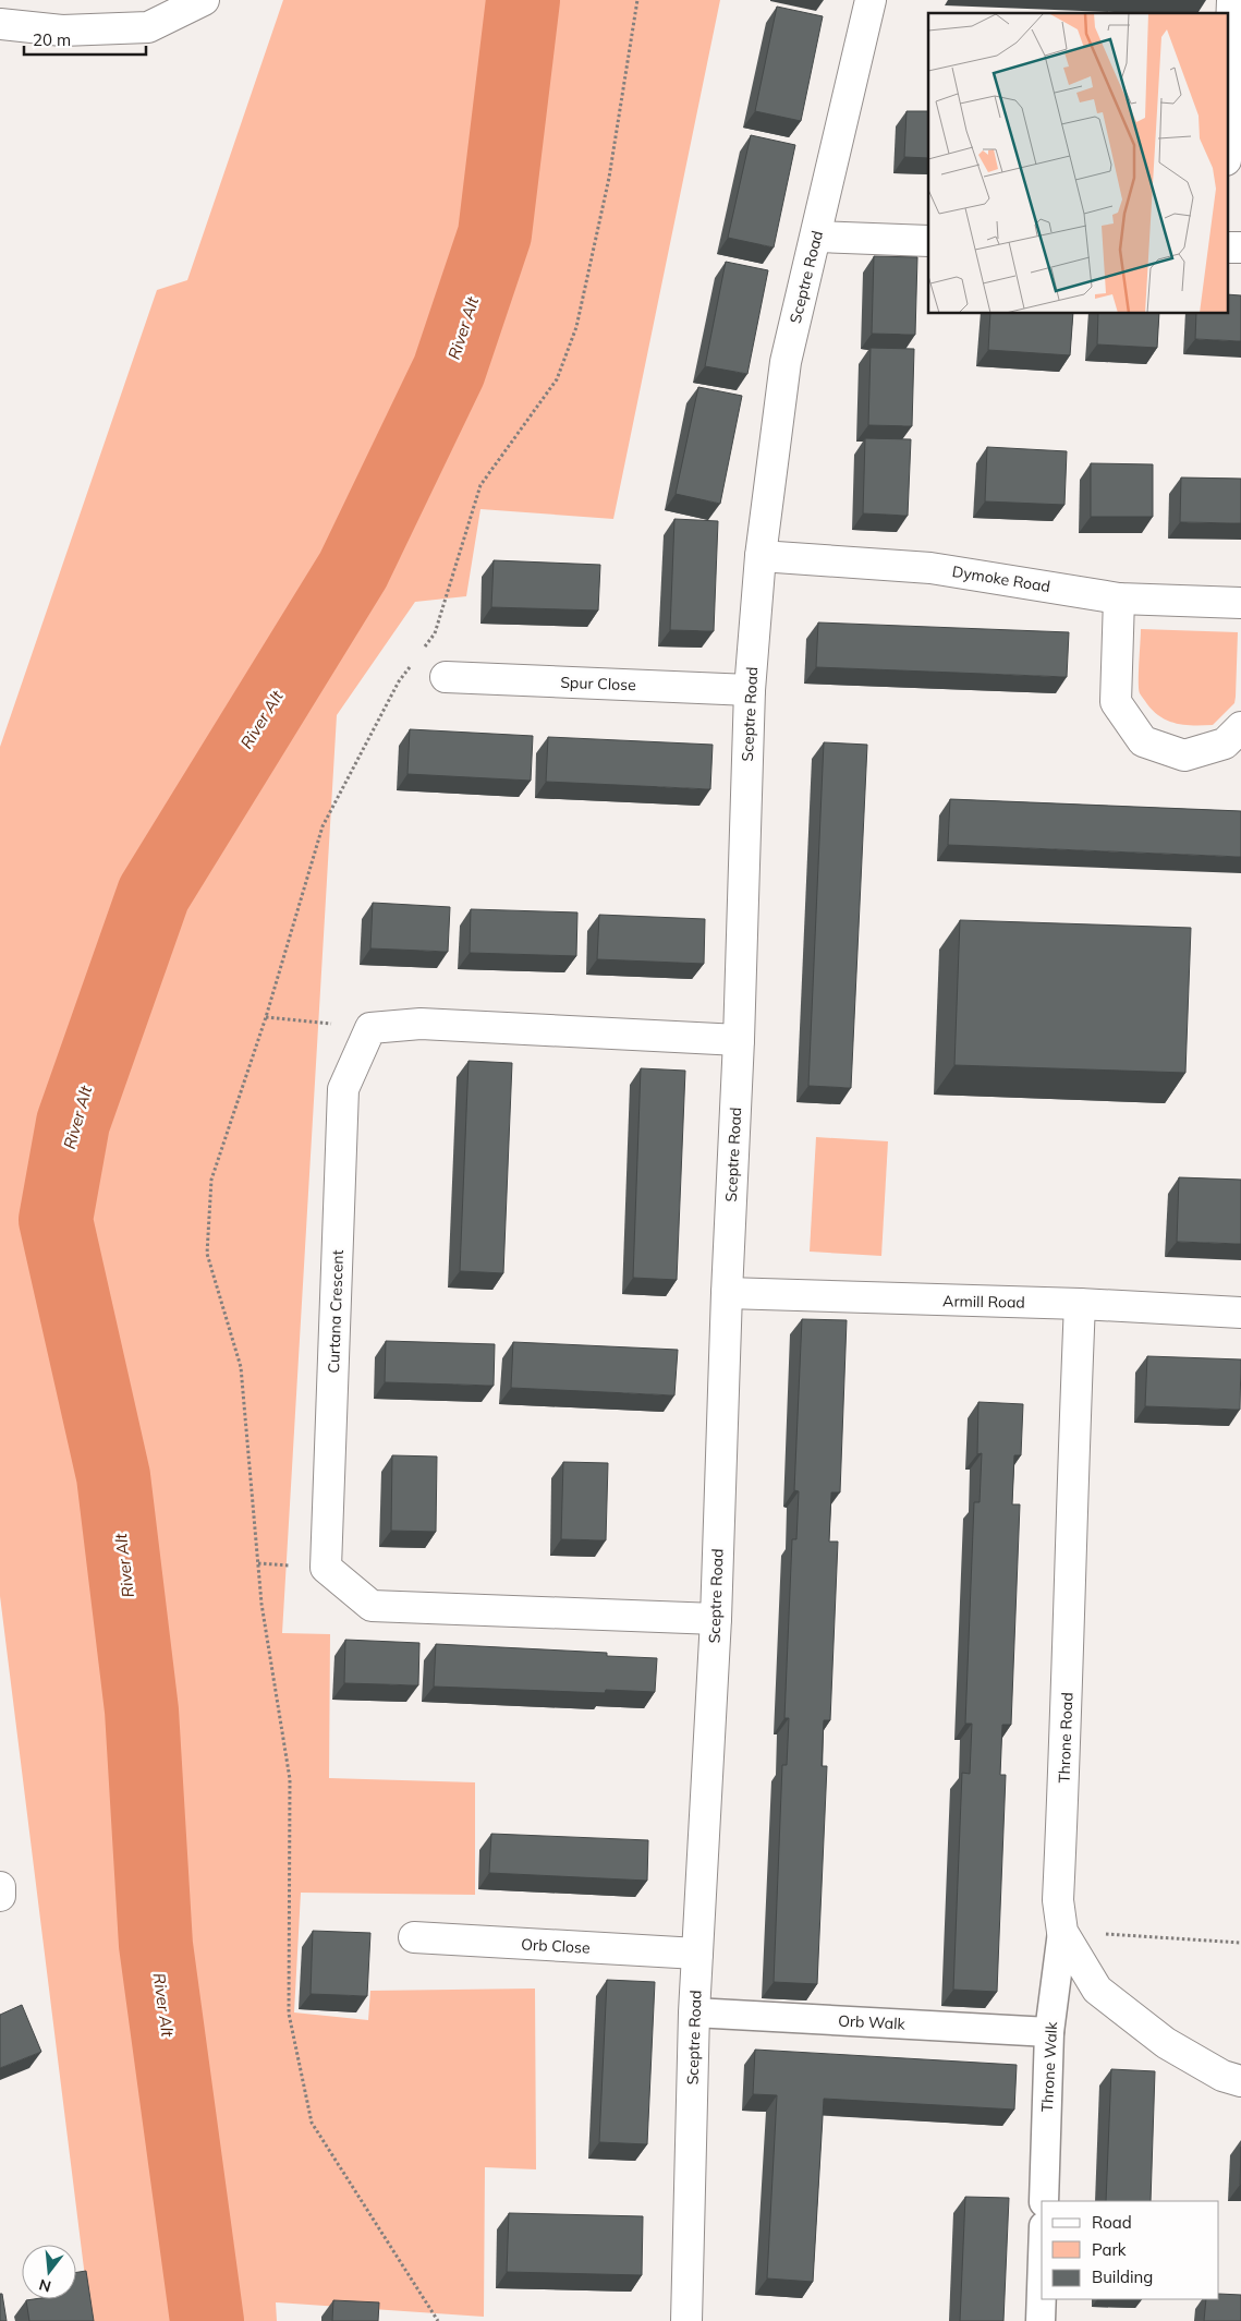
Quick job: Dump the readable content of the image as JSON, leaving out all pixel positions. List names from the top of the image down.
{
  "streets": {
    "street": [
      "Sceptre Road",
      "Dymoke Road",
      "Spur Close",
      "Armill Road",
      "Curtana Crescent",
      "Throne Road",
      "Orb Close",
      "Orb Walk",
      "Throne Walk"
    ]
  },
  "crossings": [
    ["Sceptre Road", "Dymoke Road"],
    ["Sceptre Road", "Spur Close"],
    ["Sceptre Road", "Armill Road"],
    ["Sceptre Road", "Curtana Crescent"],
    ["Sceptre Road", "Orb Close"],
    ["Sceptre Road", "Orb Walk"],
    ["Armill Road", "Throne Road"],
    ["Throne Road", "Throne Walk"],
    ["Orb Walk", "Throne Walk"]
  ],
  "water": ["River Alt"],
  "legend": ["Road", "Park", "Building"],
  "scale_bar": "20 m",
  "north": "bottom"
}
